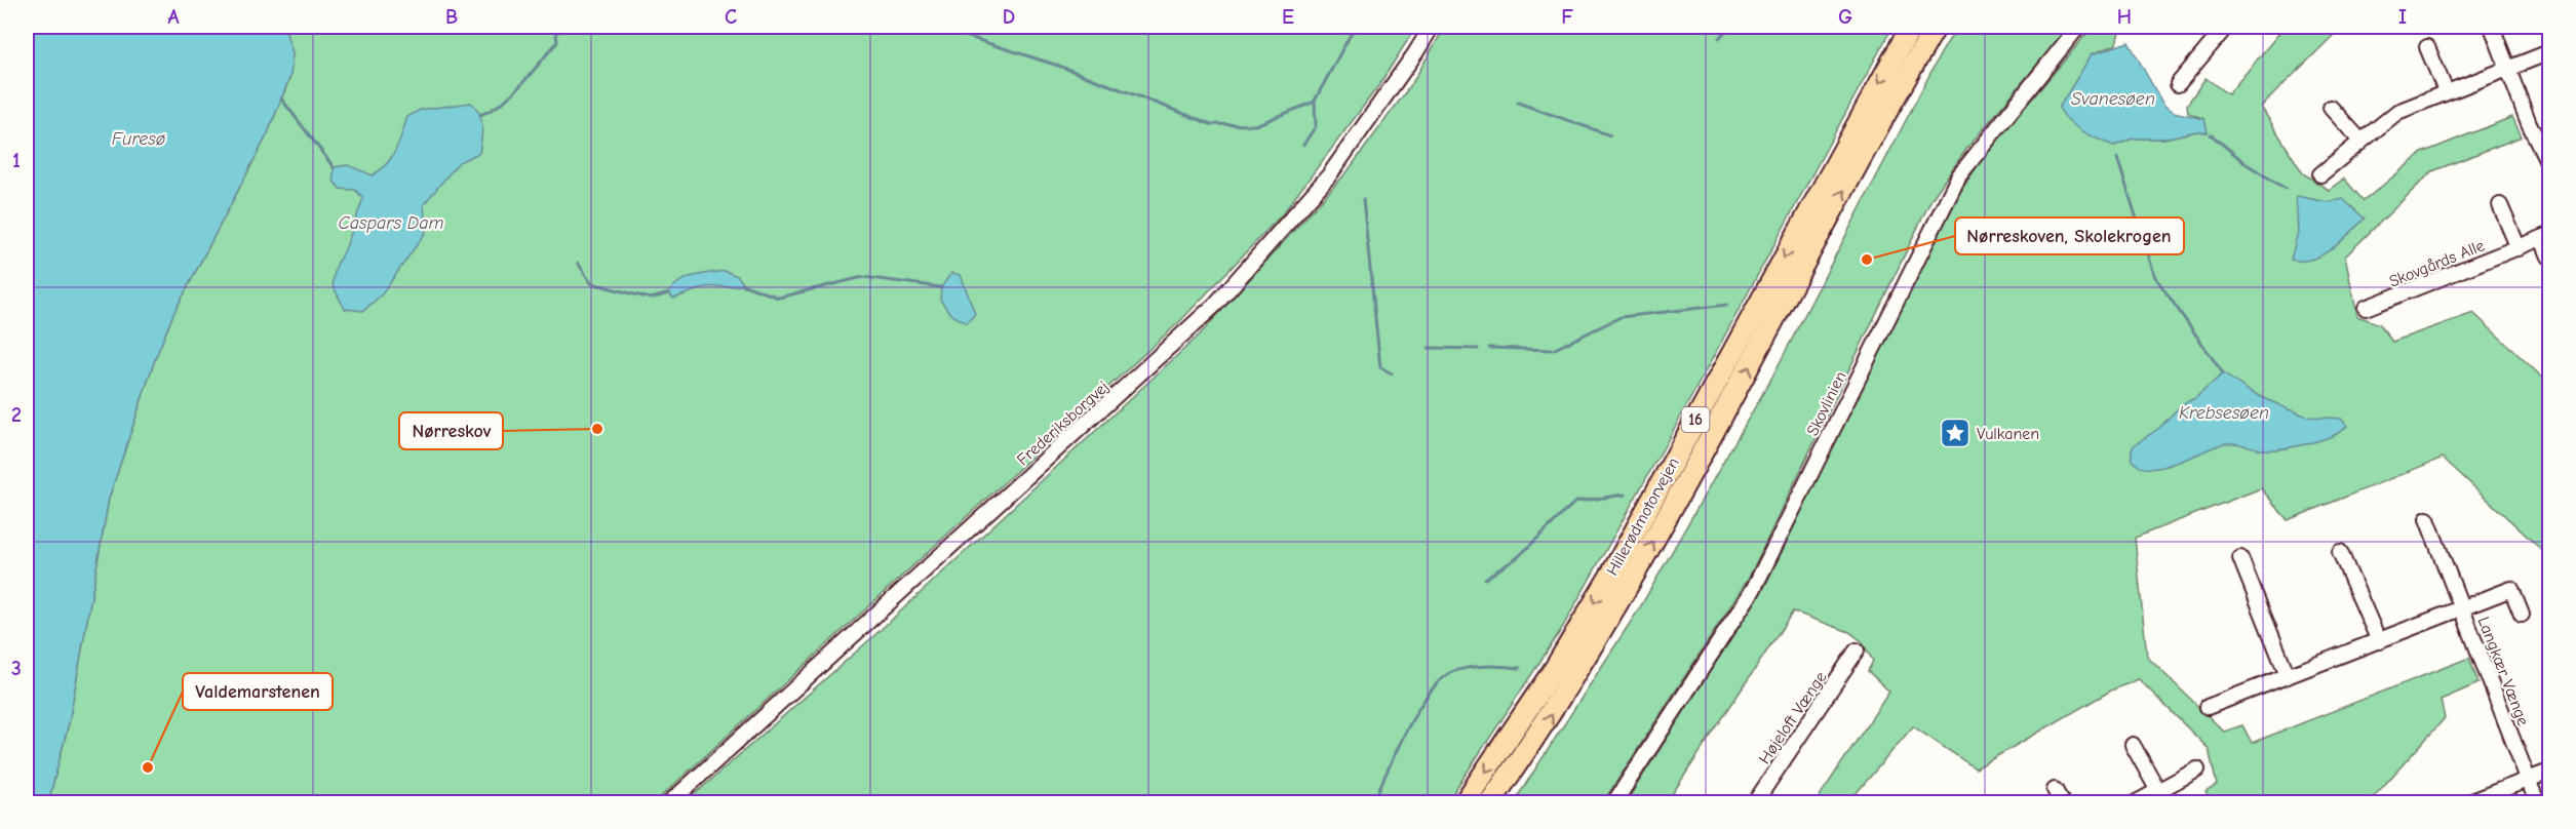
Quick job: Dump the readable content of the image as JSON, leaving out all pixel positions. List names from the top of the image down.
{
  "streets": {
    "highway": ["16", "Hillerødmotorvejen"],
    "street": [
      "Skovgårds Alle",
      "Skovlinien",
      "Frederiksborgvej",
      "Langkær Vænge",
      "Højeloft Vænge"
    ]
  },
  "water": [
    "Svanesøen",
    "Furesø",
    "Caspars Dam",
    "Krebsesøen"
  ],
  "places": {
    "other": ["Nørreskoven, Skolekrogen", "Nørreskov", "Valdemarstenen"],
    "place": ["Vulkanen"]
  },
  "grid": {
    "columns": [
      "A",
      "B",
      "C",
      "D",
      "E",
      "F",
      "G",
      "H",
      "I"
    ],
    "rows": ["1", "2", "3"]
  }
}
